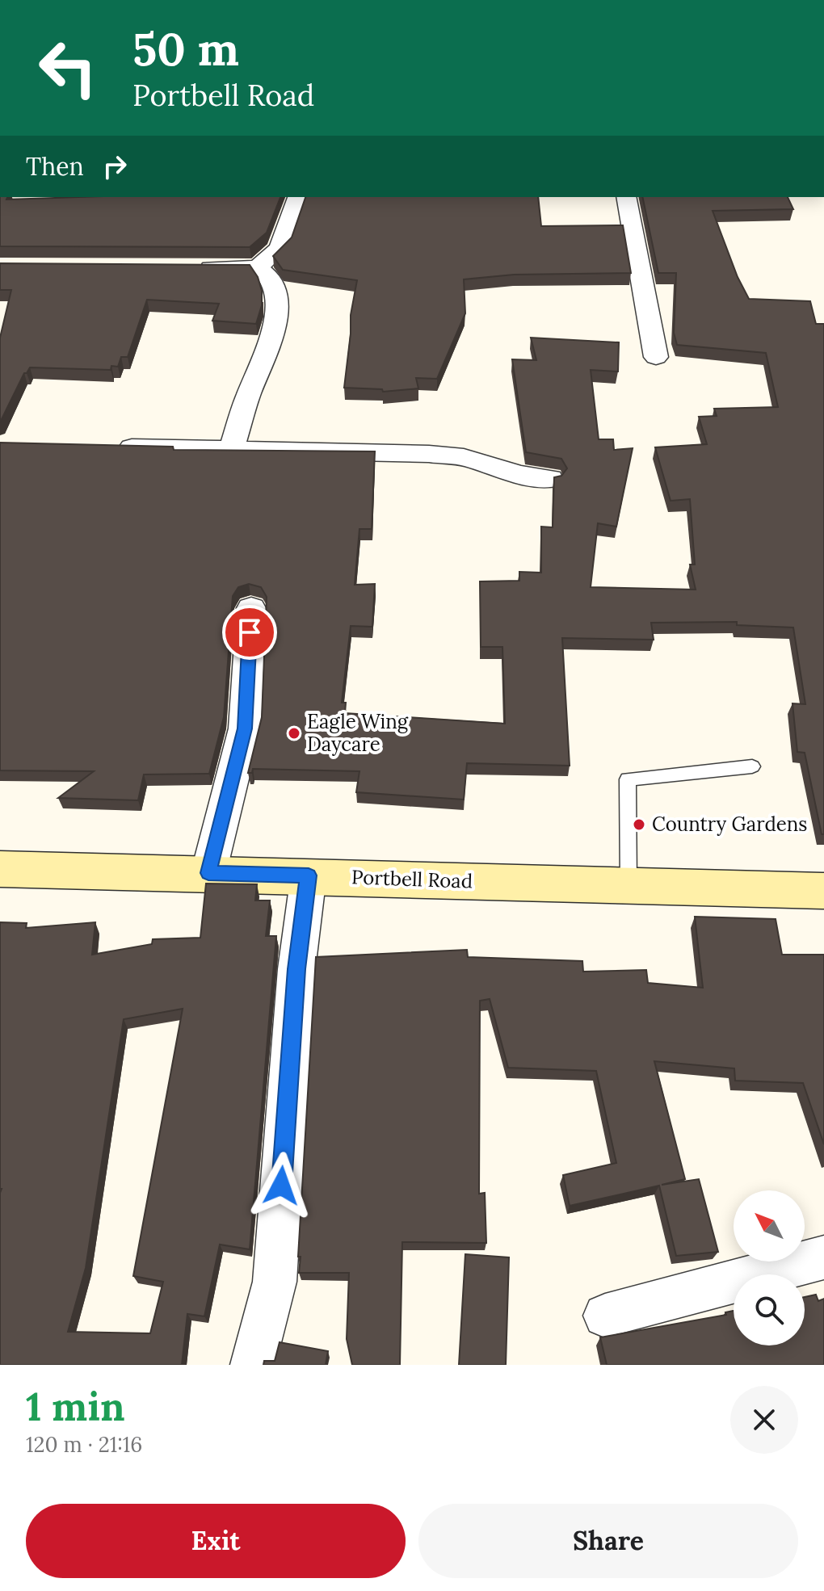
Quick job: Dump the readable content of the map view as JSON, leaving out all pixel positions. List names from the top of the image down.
{
  "streets": {
    "main road": ["Portbell Road"]
  },
  "places": ["Eagle Wing Daycare", "Country Gardens"],
  "north": "top left",
  "page": {
    "turn": ["50 m", "Portbell Road"],
    "then": "Then",
    "heading": ["1 min", "120 m · 21:16"],
    "buttons": ["Exit", "Share"]
  }
}
